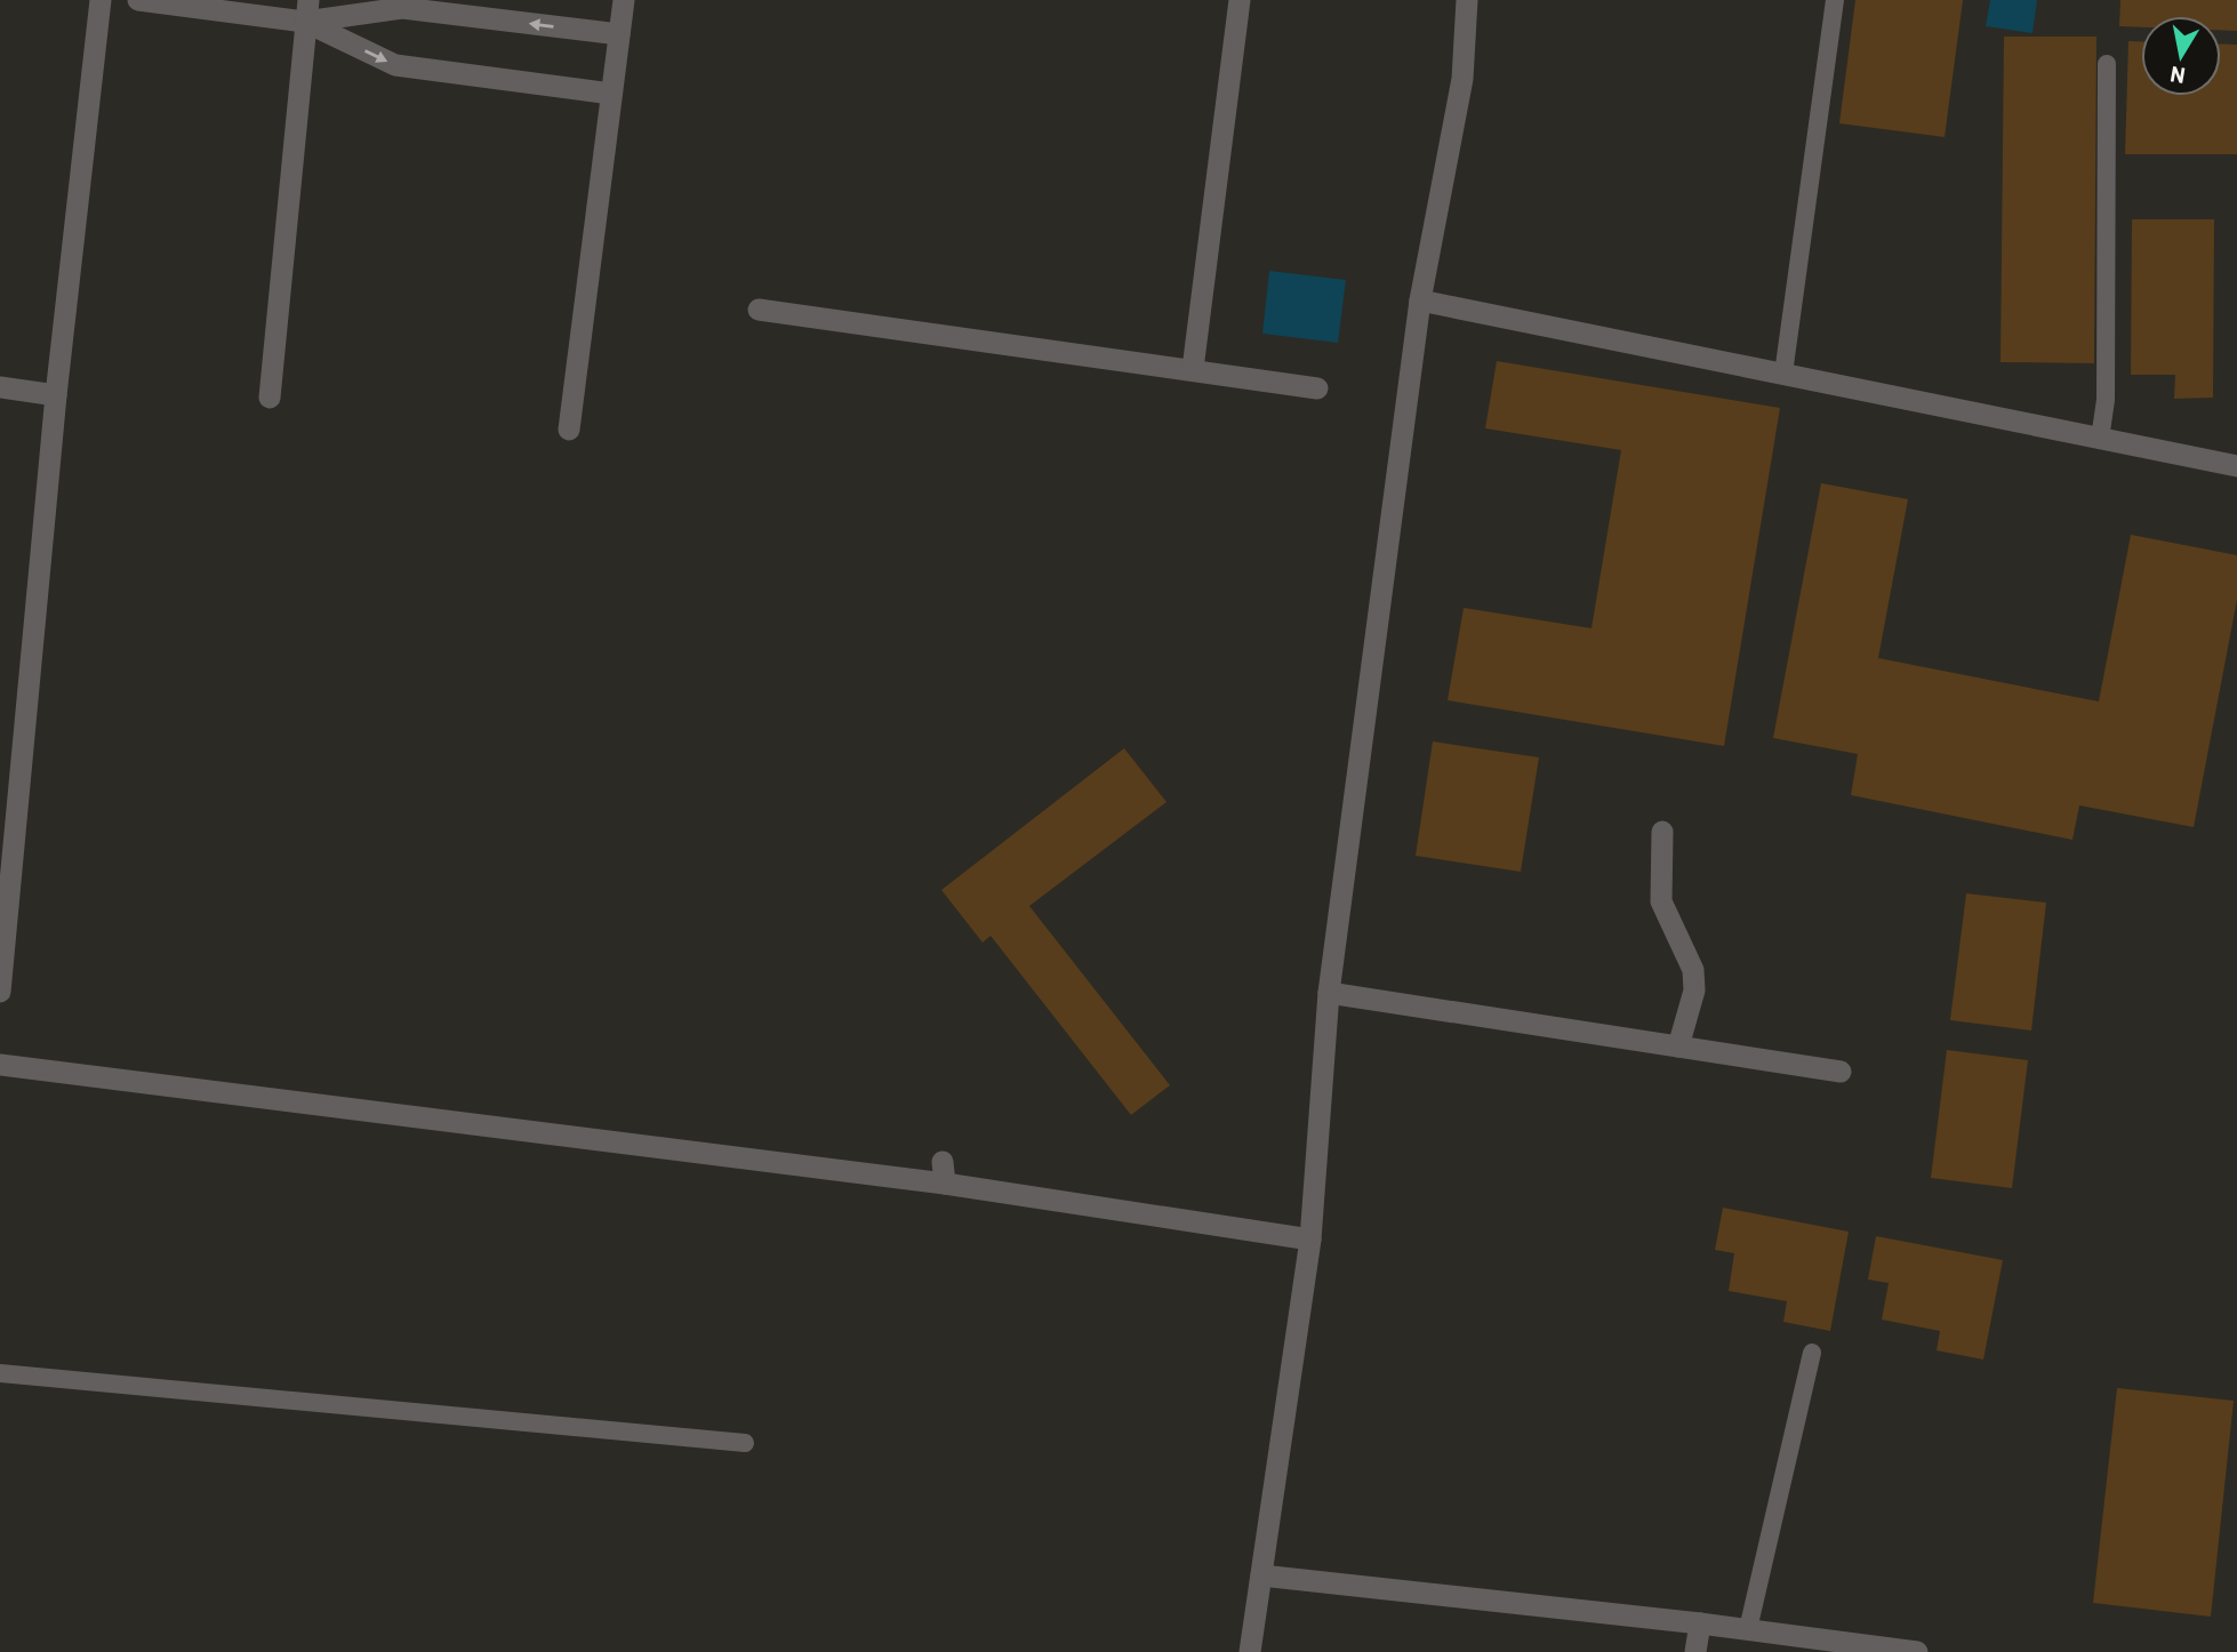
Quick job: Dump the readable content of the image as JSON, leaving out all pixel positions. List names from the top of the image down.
{
  "north": "bottom"
}
